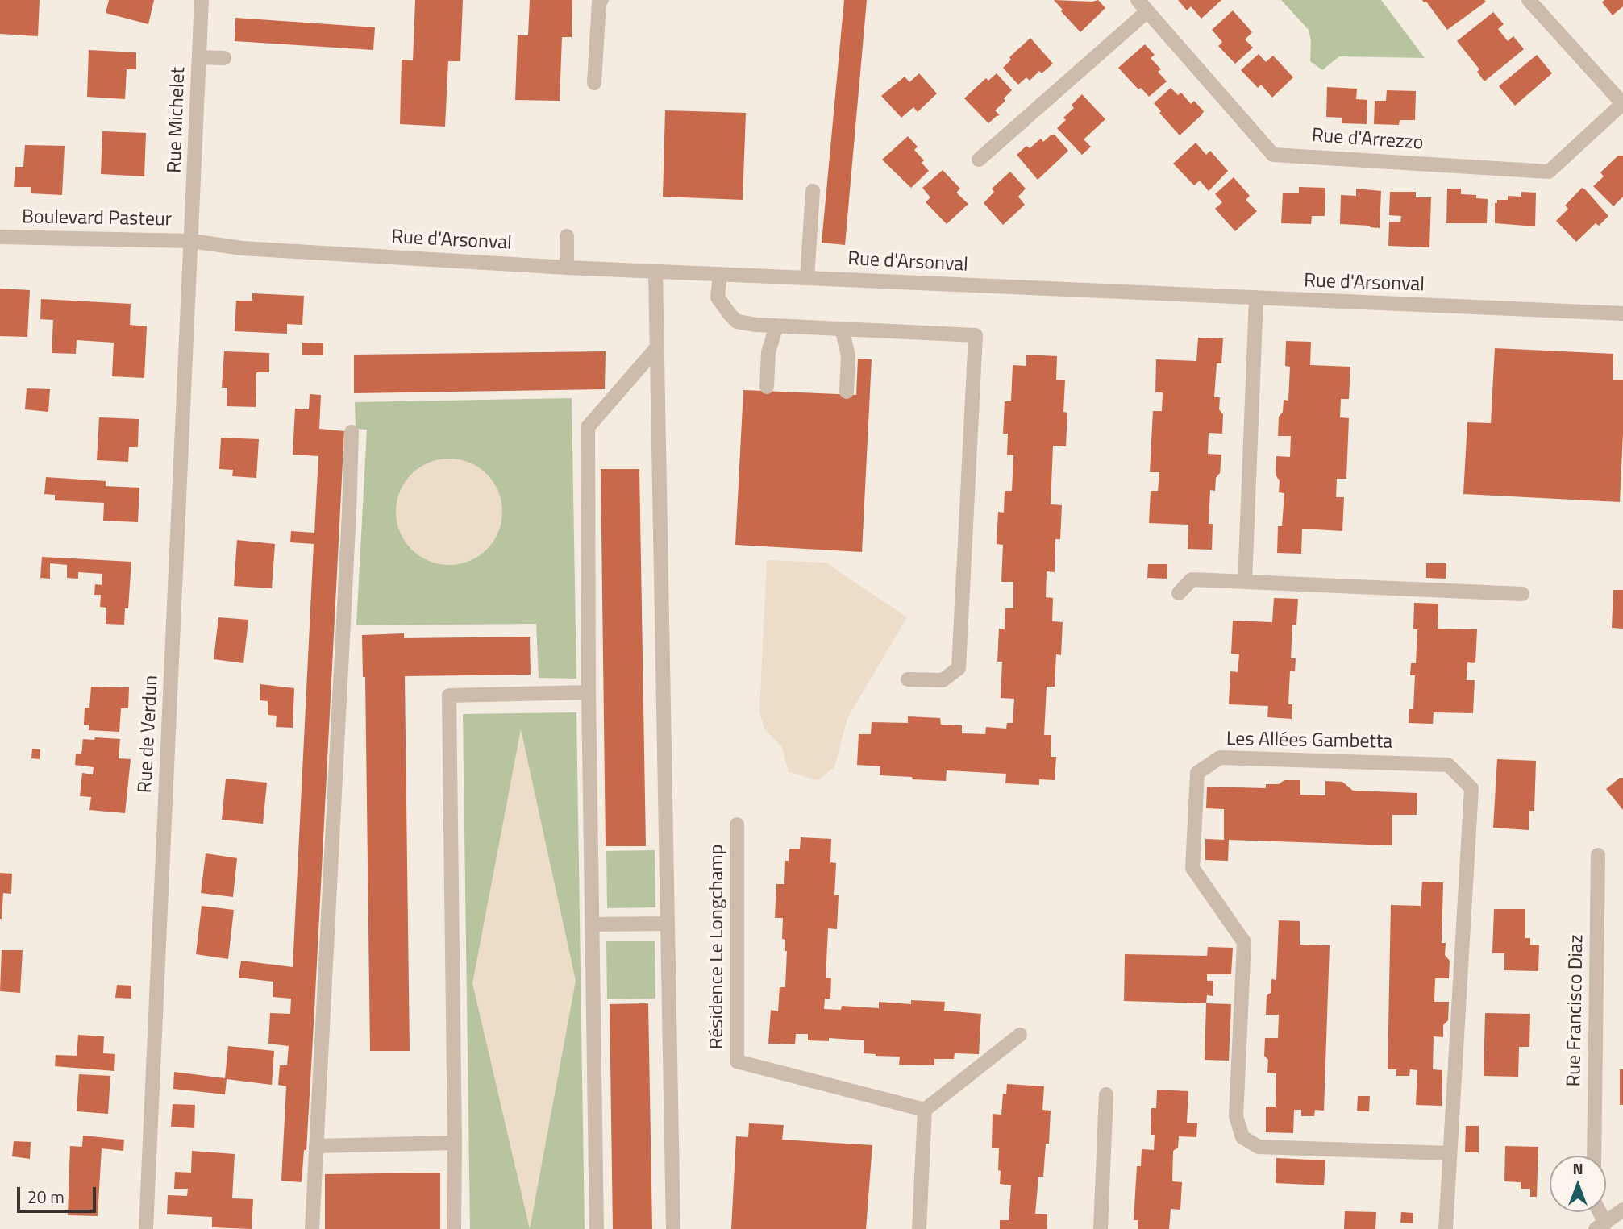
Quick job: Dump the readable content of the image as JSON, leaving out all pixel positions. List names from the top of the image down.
{
  "streets": {
    "street": [
      "Rue Michelet",
      "Rue d'Arrezzo",
      "Boulevard Pasteur",
      "Rue d'Arsonval",
      "Rue de Verdun",
      "Les Allées Gambetta",
      "Résidence Le Longchamp",
      "Rue Francisco Diaz"
    ]
  },
  "crossings": [
    ["Rue Michelet", "Boulevard Pasteur"],
    ["Rue Michelet", "Rue d'Arsonval"],
    ["Rue Michelet", "Rue de Verdun"],
    ["Boulevard Pasteur", "Rue d'Arsonval"],
    ["Boulevard Pasteur", "Rue de Verdun"],
    ["Rue d'Arsonval", "Rue de Verdun"]
  ],
  "scale_bar": "20 m",
  "north": "top"
}
